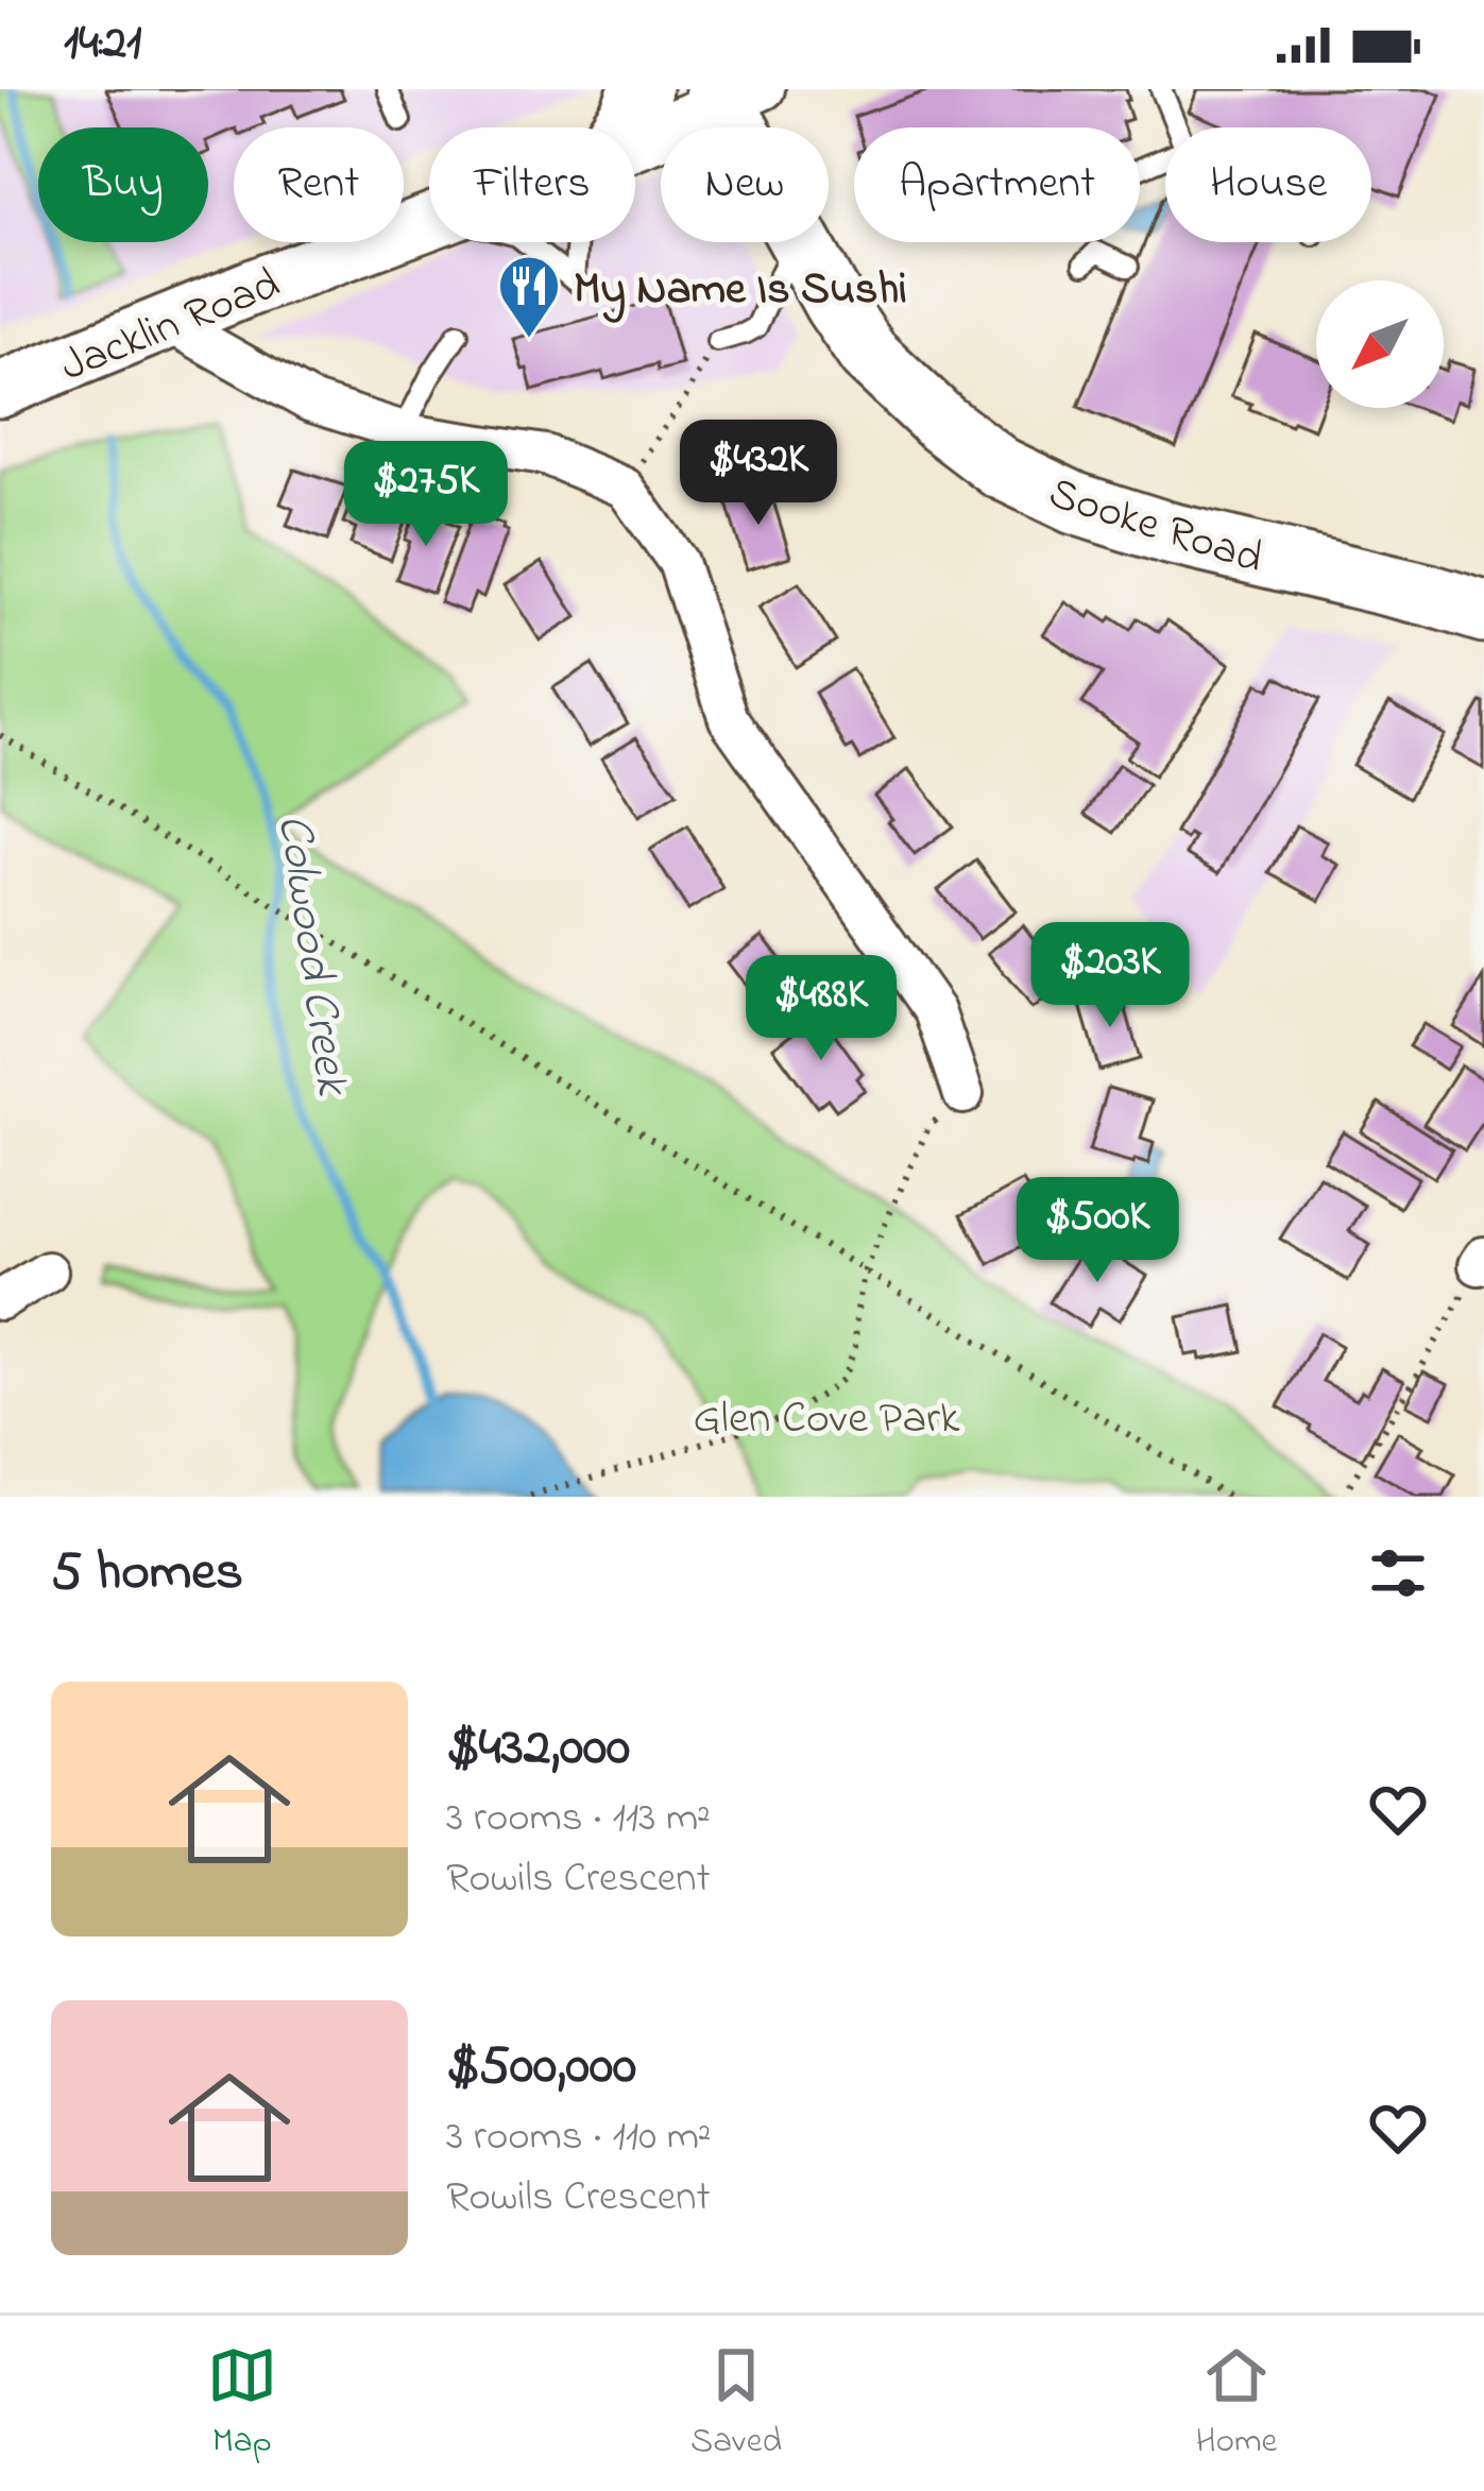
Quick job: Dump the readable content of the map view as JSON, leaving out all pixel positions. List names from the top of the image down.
{
  "streets": {
    "main road": ["Jacklin Road", "Sooke Road"]
  },
  "crossings": [
    ["Jacklin Road", "Sooke Road"]
  ],
  "water": ["Colwood Creek"],
  "parks": ["Glen Cove Park"],
  "places": {
    "restaurant": ["My Name Is Sushi"]
  },
  "north": "bottom left",
  "page": {
    "status": "14:21",
    "chip": [
      "Buy",
      "Rent",
      "Filters",
      "New",
      "Apartment",
      "House"
    ],
    "price": [
      "$432K",
      "$275K",
      "$203K",
      "$488K",
      "$500K"
    ],
    "heading": "5 homes",
    "list": [
      {
        "name": "$432,000",
        "note": "3 rooms · 113 m² · Rowils Crescent"
      },
      {
        "name": "$500,000",
        "note": "3 rooms · 110 m² · Rowils Crescent"
      }
    ],
    "tabs": ["Map", "Saved", "Home"]
  }
}
